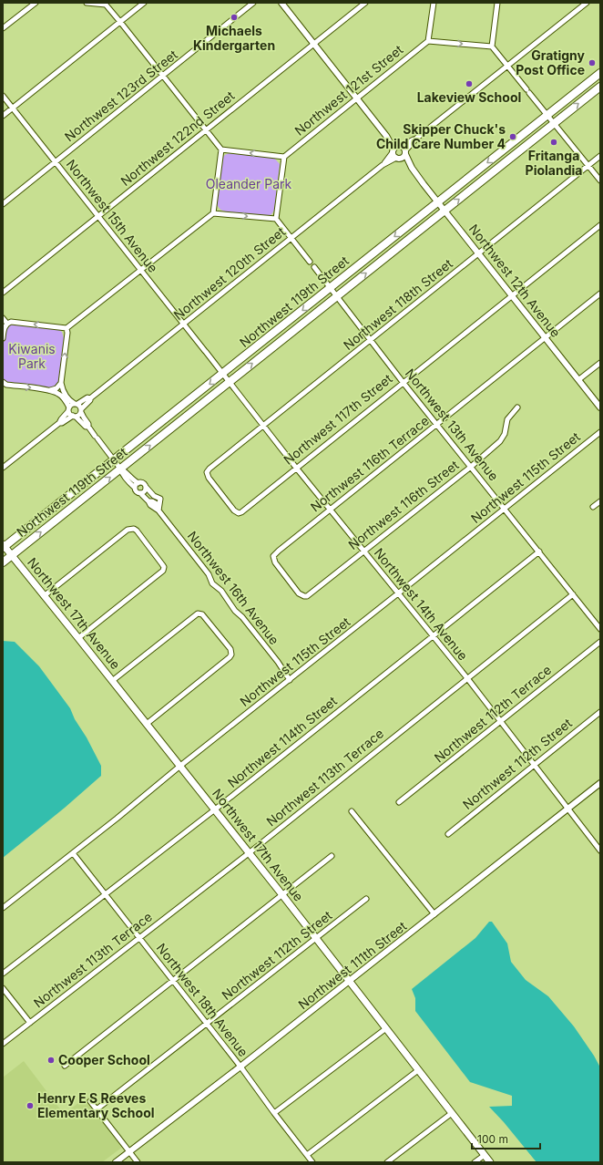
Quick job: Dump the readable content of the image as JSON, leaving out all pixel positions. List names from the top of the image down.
{
  "streets": {
    "highway": ["Northwest 119th Street"],
    "main road": ["Northwest 17th Avenue"],
    "street": [
      "Northwest 121st Street",
      "Northwest 123rd Street",
      "Northwest 122nd Street",
      "Northwest 15th Avenue",
      "Northwest 120th Street",
      "Northwest 12th Avenue",
      "Northwest 118th Street",
      "Northwest 117th Street",
      "Northwest 13th Avenue",
      "Northwest 116th Terrace",
      "Northwest 115th Street",
      "Northwest 116th Street",
      "Northwest 16th Avenue",
      "Northwest 14th Avenue",
      "Northwest 112th Terrace",
      "Northwest 114th Street",
      "Northwest 112th Street",
      "Northwest 113th Terrace",
      "Northwest 111th Street",
      "Northwest 18th Avenue"
    ]
  },
  "crossings": [
    ["Northwest 121st Street", "Northwest 12th Avenue"],
    ["Northwest 123rd Street", "Northwest 15th Avenue"],
    ["Northwest 122nd Street", "Northwest 15th Avenue"],
    ["Northwest 122nd Street", "Northwest 12th Avenue"],
    ["Northwest 15th Avenue", "Northwest 120th Street"],
    ["Northwest 15th Avenue", "Northwest 119th Street"],
    ["Northwest 15th Avenue", "Northwest 14th Avenue"],
    ["Northwest 120th Street", "Northwest 12th Avenue"],
    ["Northwest 12th Avenue", "Northwest 119th Street"],
    ["Northwest 12th Avenue", "Northwest 118th Street"],
    ["Northwest 12th Avenue", "Northwest 117th Street"],
    ["Northwest 12th Avenue", "Northwest 116th Terrace"],
    ["Northwest 119th Street", "Northwest 13th Avenue"],
    ["Northwest 119th Street", "Northwest 16th Avenue"],
    ["Northwest 119th Street", "Northwest 14th Avenue"],
    ["Northwest 119th Street", "Northwest 17th Avenue"],
    ["Northwest 118th Street", "Northwest 117th Street"],
    ["Northwest 118th Street", "Northwest 13th Avenue"],
    ["Northwest 118th Street", "Northwest 14th Avenue"],
    ["Northwest 117th Street", "Northwest 13th Avenue"],
    ["Northwest 117th Street", "Northwest 14th Avenue"],
    ["Northwest 13th Avenue", "Northwest 116th Terrace"],
    ["Northwest 13th Avenue", "Northwest 115th Street"],
    ["Northwest 13th Avenue", "Northwest 116th Street"],
    ["Northwest 13th Avenue", "Northwest 114th Street"],
    ["Northwest 13th Avenue", "Northwest 113th Terrace"],
    ["Northwest 116th Terrace", "Northwest 116th Street"],
    ["Northwest 116th Terrace", "Northwest 14th Avenue"],
    ["Northwest 115th Street", "Northwest 16th Avenue"],
    ["Northwest 115th Street", "Northwest 14th Avenue"],
    ["Northwest 115th Street", "Northwest 17th Avenue"],
    ["Northwest 115th Street", "Northwest 18th Avenue"],
    ["Northwest 116th Street", "Northwest 14th Avenue"],
    ["Northwest 14th Avenue", "Northwest 112th Terrace"],
    ["Northwest 14th Avenue", "Northwest 114th Street"],
    ["Northwest 14th Avenue", "Northwest 112th Street"],
    ["Northwest 14th Avenue", "Northwest 113th Terrace"],
    ["Northwest 14th Avenue", "Northwest 111th Street"],
    ["Northwest 17th Avenue", "Northwest 114th Street"],
    ["Northwest 17th Avenue", "Northwest 112th Street"],
    ["Northwest 17th Avenue", "Northwest 113th Terrace"],
    ["Northwest 17th Avenue", "Northwest 111th Street"],
    ["Northwest 114th Street", "Northwest 18th Avenue"],
    ["Northwest 112th Street", "Northwest 18th Avenue"],
    ["Northwest 113th Terrace", "Northwest 18th Avenue"],
    ["Northwest 111th Street", "Northwest 18th Avenue"]
  ],
  "parks": ["Oleander Park", "Kiwanis Park"],
  "places": [
    "Michaels Kindergarten",
    "Gratigny Post Office",
    "Lakeview School",
    "Skipper Chuck's Child Care Number 4",
    "Fritanga Piolandia",
    "Cooper School",
    "Henry E S Reeves Elementary School"
  ],
  "scale_bar": "100 m"
}
